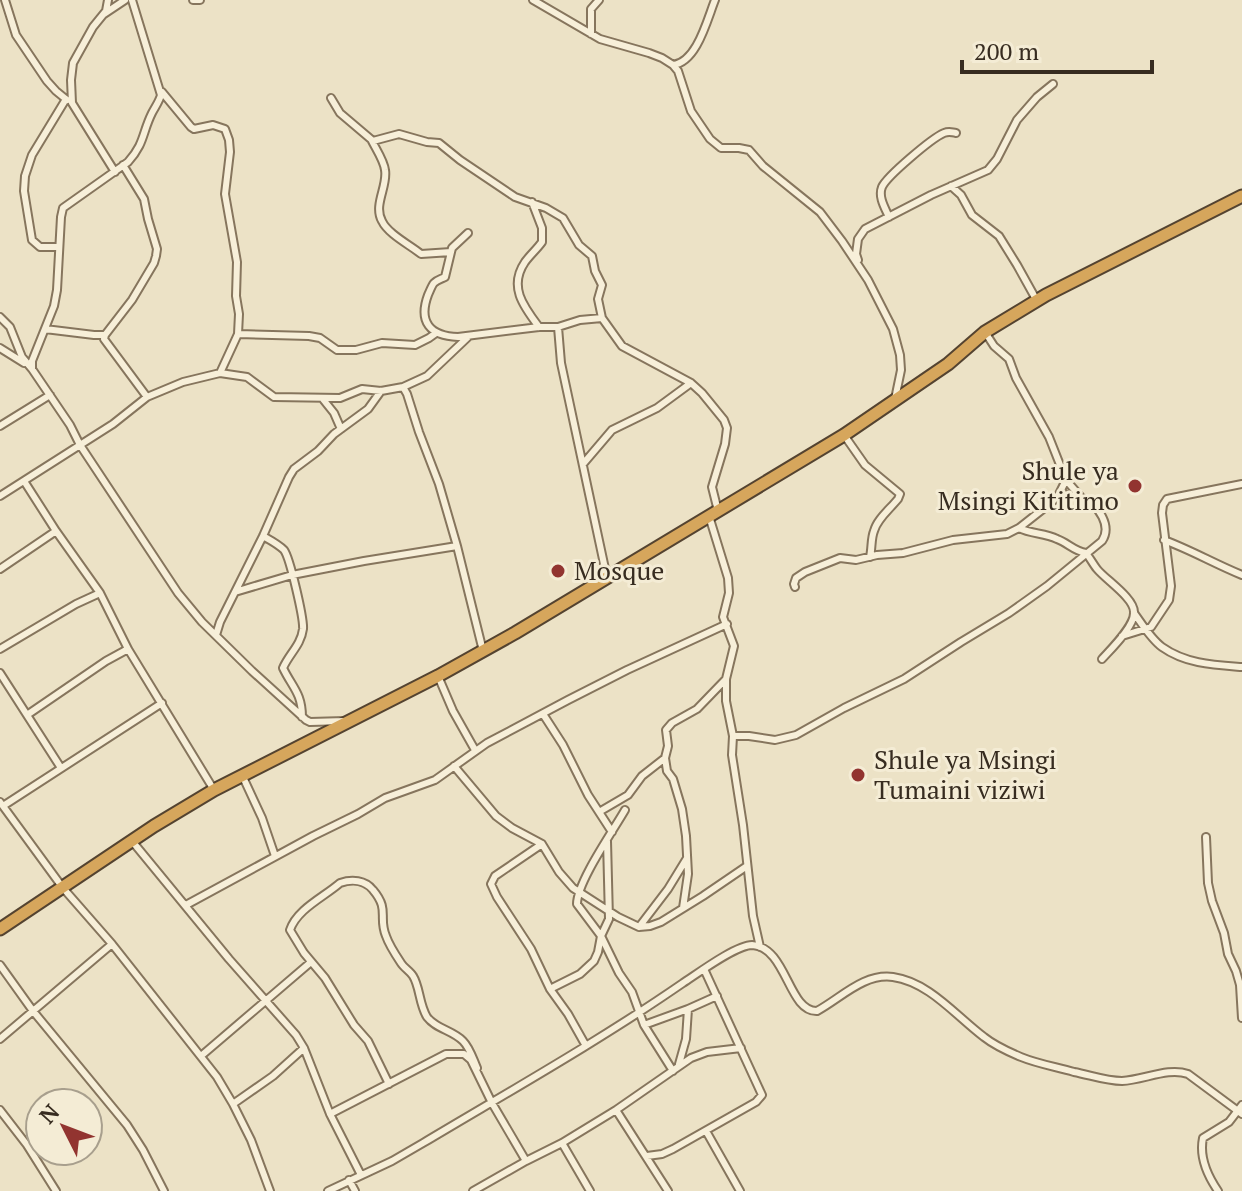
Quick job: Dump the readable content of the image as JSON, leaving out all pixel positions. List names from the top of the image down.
{
  "places": ["Shule ya Msingi Kititimo", "Mosque", "Shule ya Msingi Tumaini viziwi"],
  "scale_bar": "200 m",
  "north": "top left"
}
